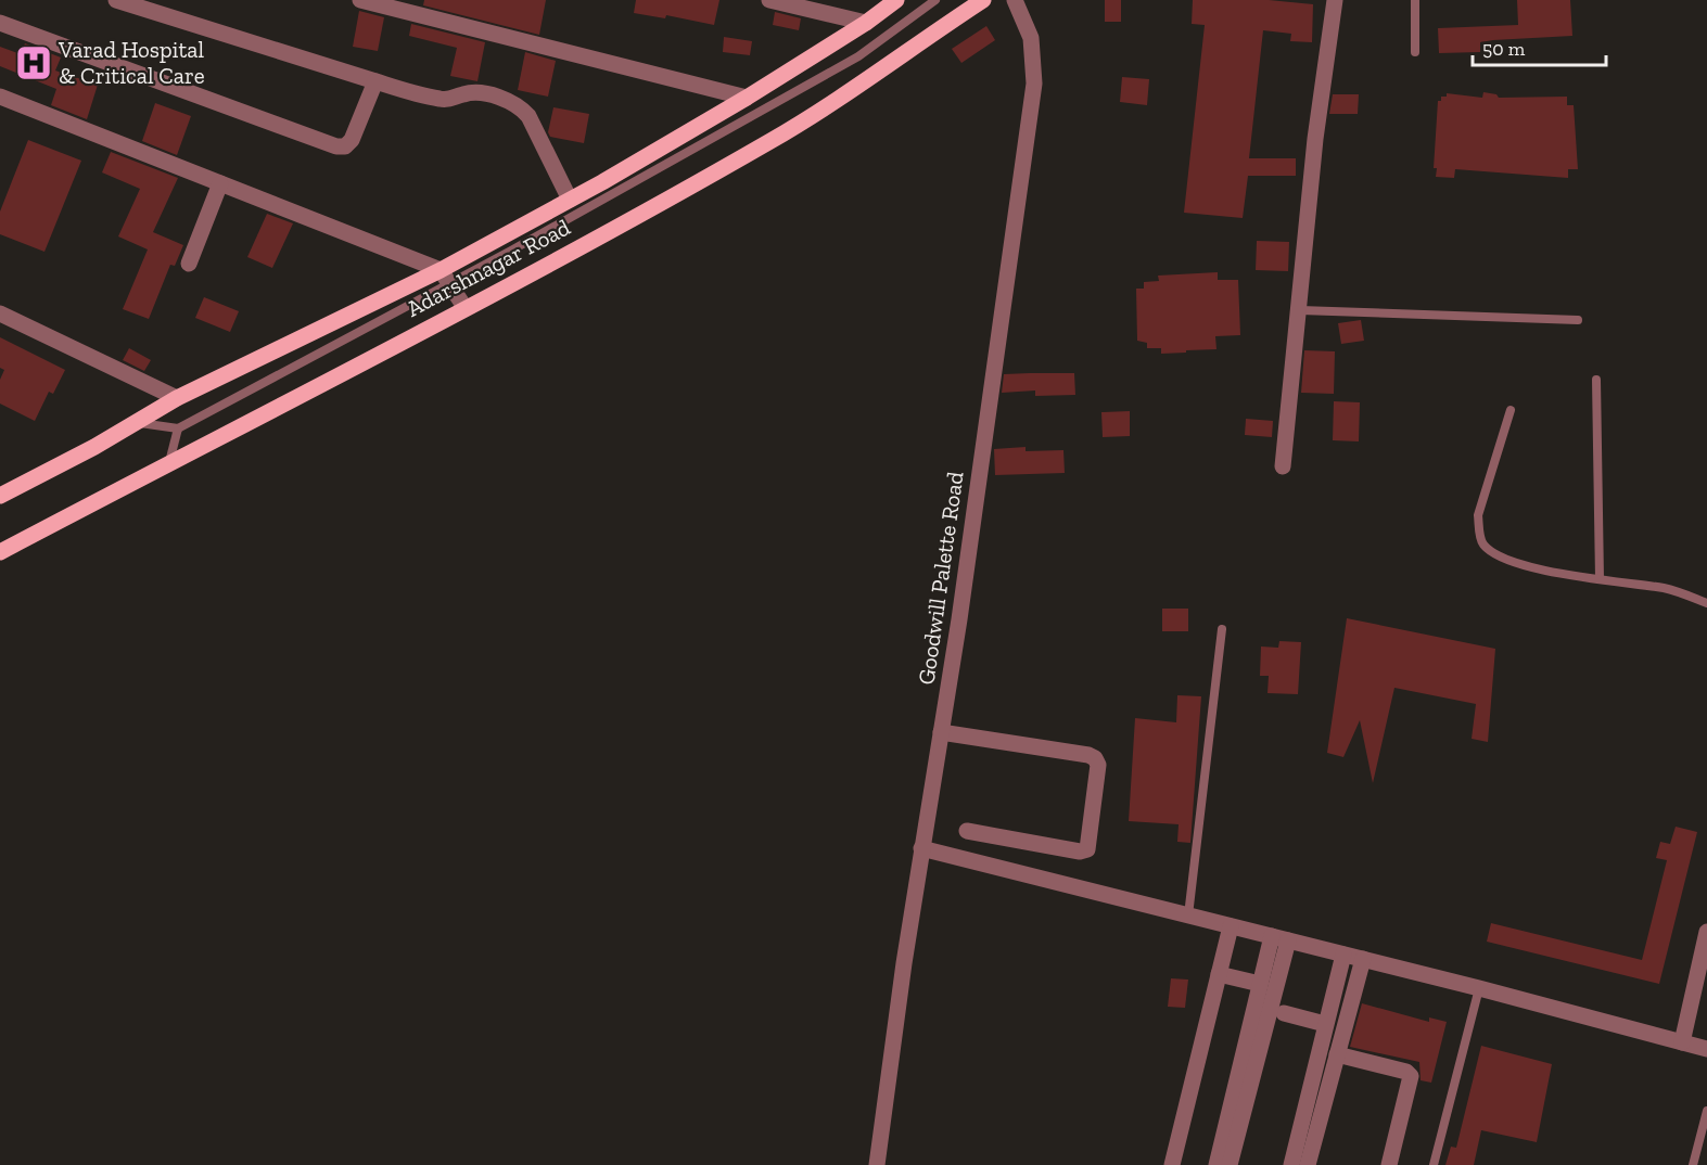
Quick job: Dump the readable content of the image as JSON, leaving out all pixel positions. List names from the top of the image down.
{
  "streets": {
    "main road": ["Adarshnagar Road"],
    "street": ["Goodwill Palette Road"]
  },
  "places": {
    "hospital": ["Varad Hospital & Critical Care"]
  },
  "scale_bar": "50 m"
}
